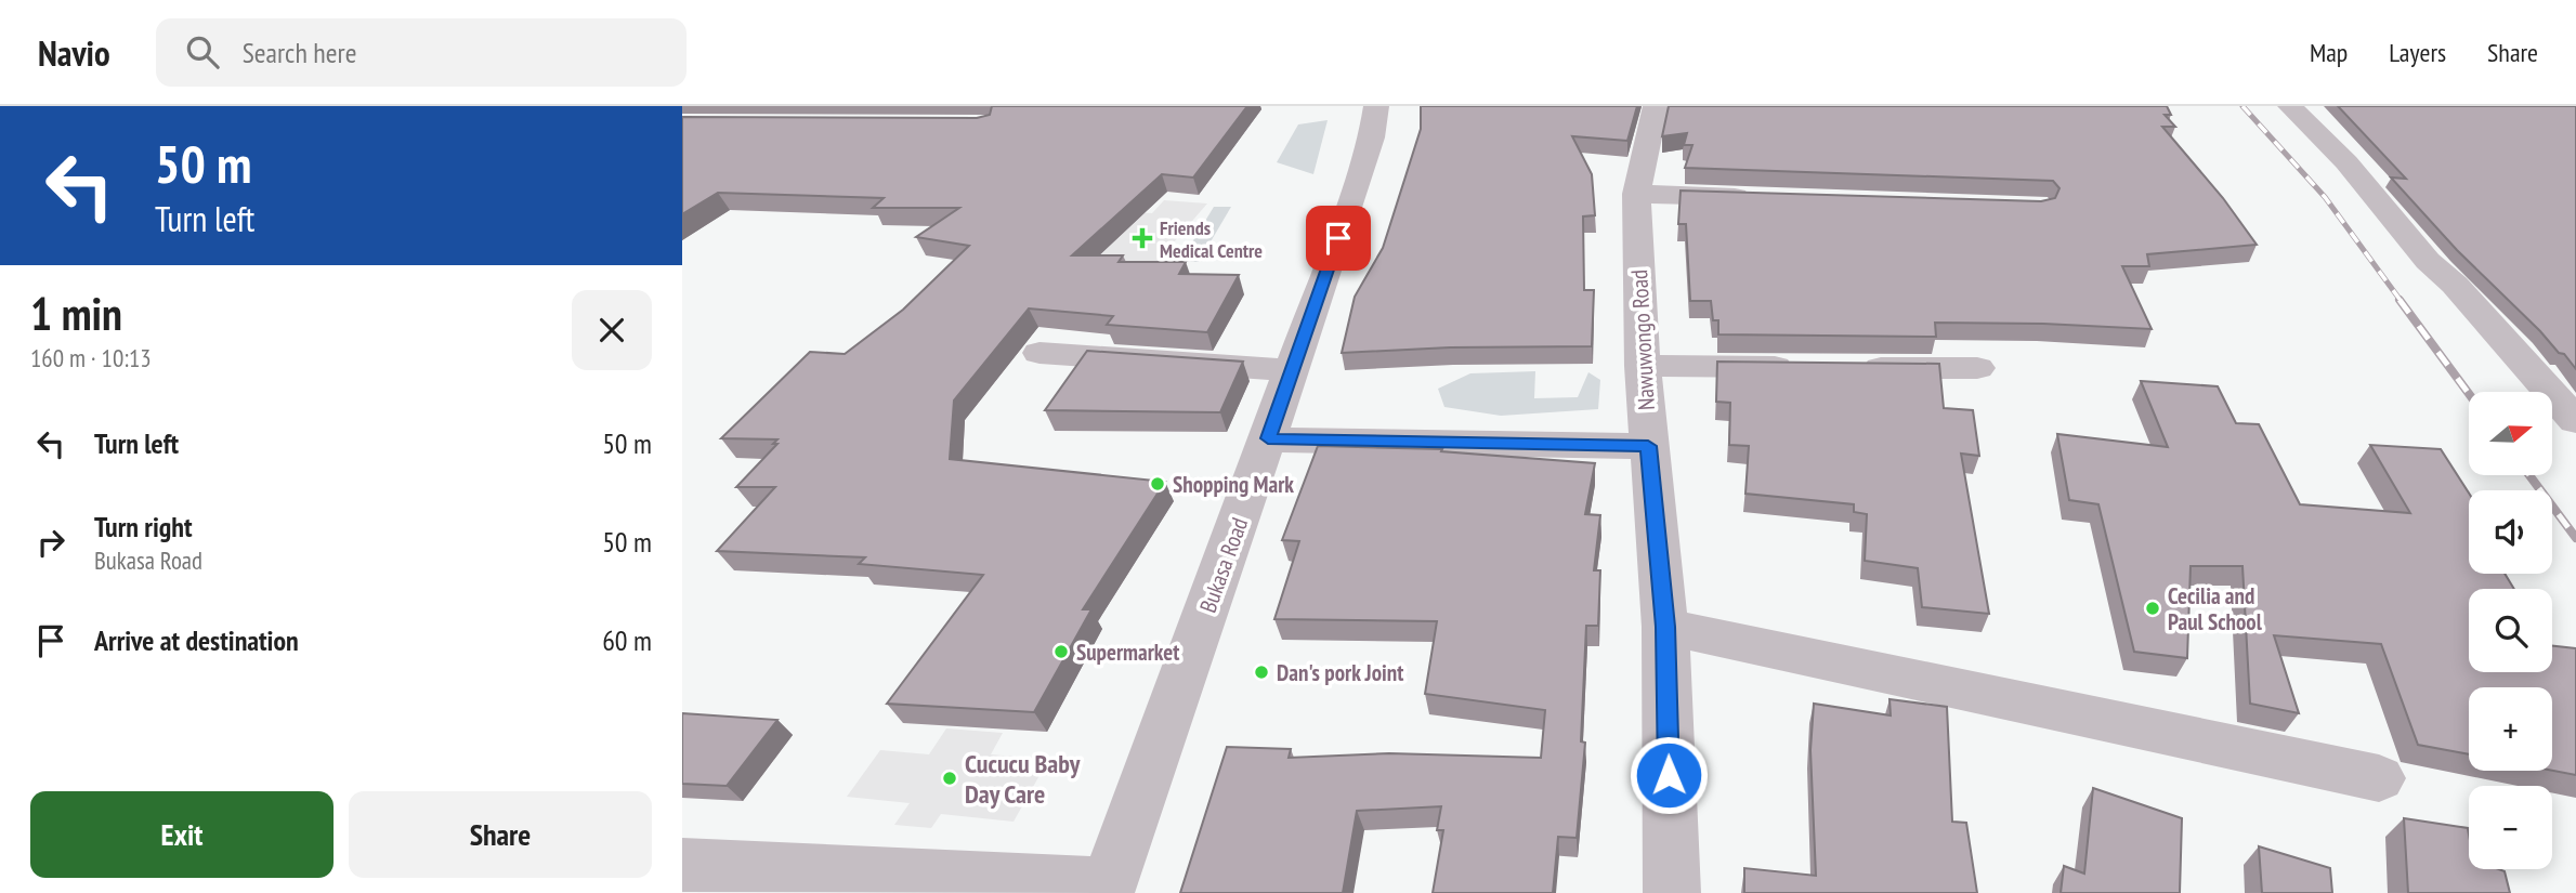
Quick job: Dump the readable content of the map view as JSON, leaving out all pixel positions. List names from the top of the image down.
{
  "streets": {
    "street": ["Nawuwongo Road", "Bukasa Road"]
  },
  "places": {
    "health": ["Friends Medical Centre"],
    "other": [
      "Shopping Mark",
      "Cecilia and Paul School",
      "Supermarket",
      "Dan's pork Joint",
      "Cucucu Baby Day Care"
    ]
  },
  "north": "right",
  "page": {
    "header": "Navio",
    "search": "Search here",
    "nav": ["Map", "Layers", "Share"],
    "turn": ["50 m", "Turn left"],
    "heading": ["1 min", "160 m · 10:13"],
    "map_buttons": ["+", "−"],
    "list": [
      {
        "name": "Turn left",
        "value": "50 m"
      },
      {
        "name": "Turn right",
        "note": "Bukasa Road",
        "value": "50 m"
      },
      {
        "name": "Arrive at destination",
        "value": "60 m"
      }
    ],
    "buttons": ["Exit", "Share"]
  }
}
